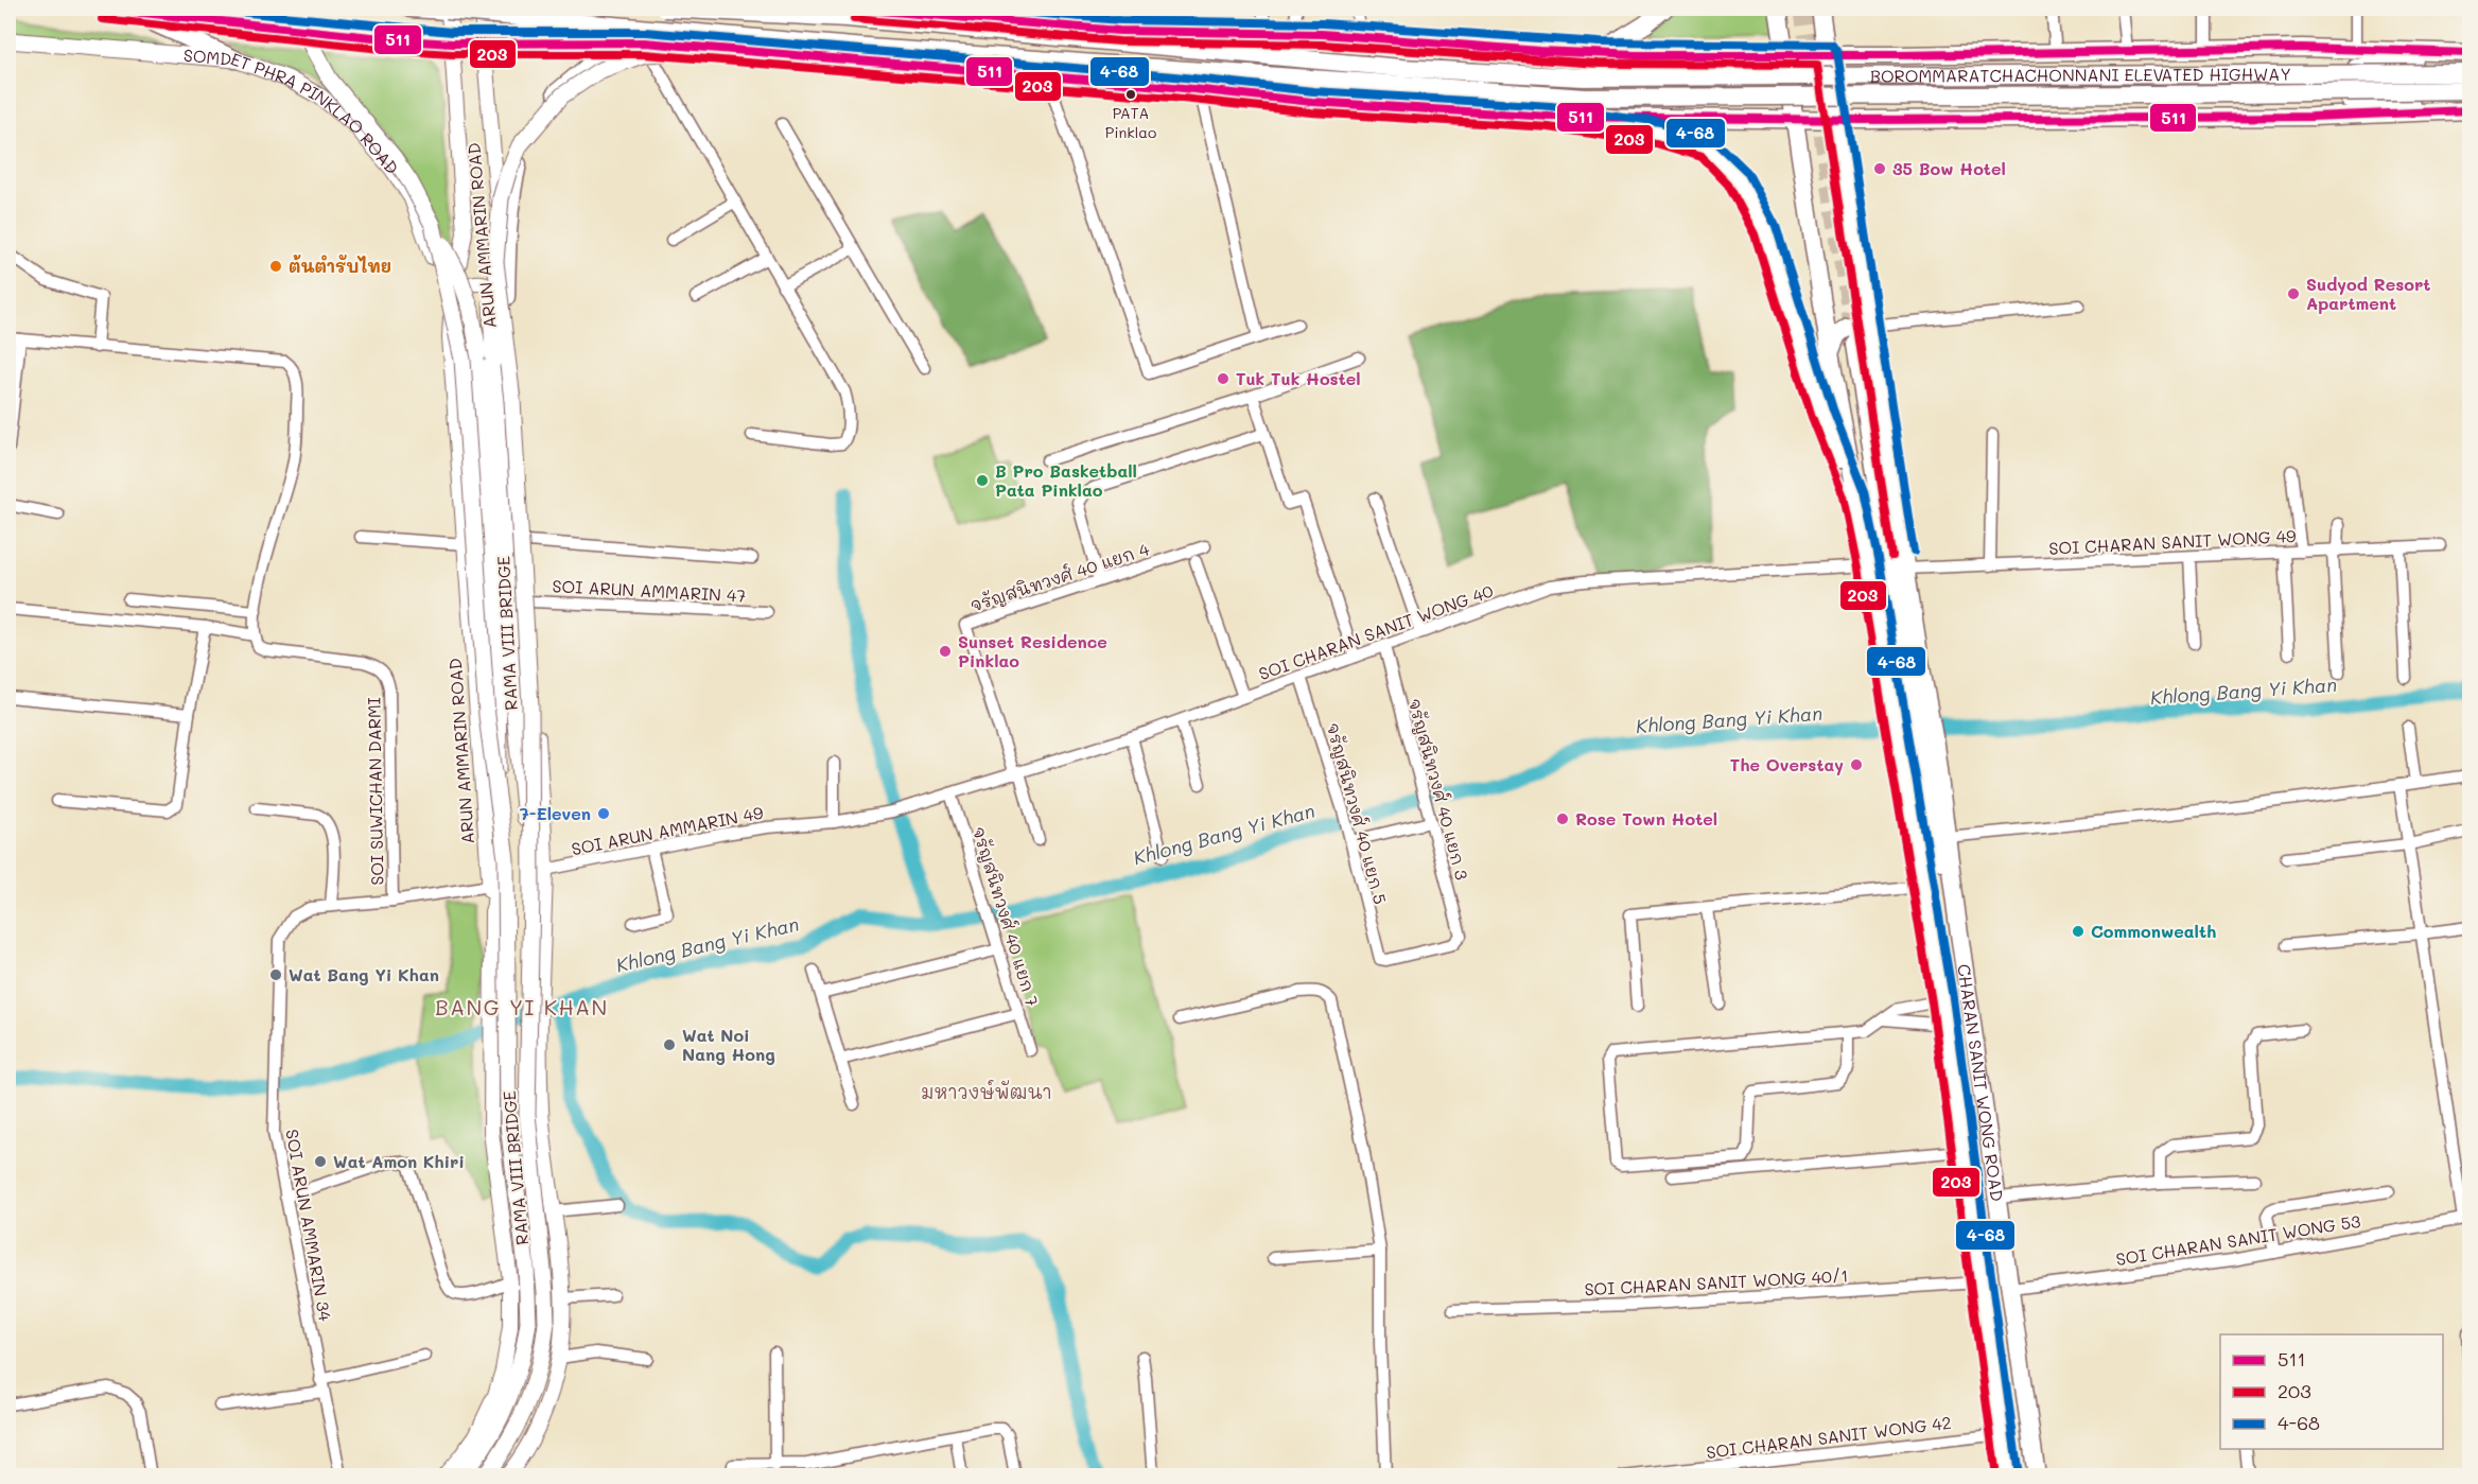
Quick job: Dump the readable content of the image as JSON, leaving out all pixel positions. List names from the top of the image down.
{
  "streets": {
    "main road": [
      "BOROMMARATCHACHONNANI ELEVATED HIGHWAY",
      "SOMDET PHRA PINKLAO ROAD",
      "ARUN AMMARIN ROAD",
      "RAMA VIII BRIDGE",
      "CHARAN SANIT WONG ROAD"
    ],
    "street": [
      "SOI CHARAN SANIT WONG 49",
      "จรัญสนิทวงศ์ 40 แยก 4",
      "SOI ARUN AMMARIN 47",
      "SOI CHARAN SANIT WONG 40",
      "จรัญสนิทวงศ์ 40 แยก 3",
      "SOI SUWICHAN DARMI",
      "จรัญสนิทวงศ์ 40 แยก 5",
      "SOI ARUN AMMARIN 49",
      "จรัญสนิทวงศ์ 40 แยก 7",
      "SOI ARUN AMMARIN 34",
      "SOI CHARAN SANIT WONG 53",
      "SOI CHARAN SANIT WONG 40/1",
      "SOI CHARAN SANIT WONG 42"
    ]
  },
  "crossings": [
    ["BOROMMARATCHACHONNANI ELEVATED HIGHWAY", "RAMA VIII BRIDGE"],
    ["SOMDET PHRA PINKLAO ROAD", "ARUN AMMARIN ROAD"],
    ["ARUN AMMARIN ROAD", "SOI ARUN AMMARIN 47"],
    ["ARUN AMMARIN ROAD", "SOI ARUN AMMARIN 49"],
    ["SOI CHARAN SANIT WONG 49", "CHARAN SANIT WONG ROAD"],
    ["จรัญสนิทวงศ์ 40 แยก 4", "SOI CHARAN SANIT WONG 40"],
    ["SOI CHARAN SANIT WONG 40", "จรัญสนิทวงศ์ 40 แยก 3"],
    ["SOI CHARAN SANIT WONG 40", "จรัญสนิทวงศ์ 40 แยก 5"],
    ["SOI CHARAN SANIT WONG 40", "SOI ARUN AMMARIN 49"],
    ["SOI CHARAN SANIT WONG 40", "จรัญสนิทวงศ์ 40 แยก 7"],
    ["SOI CHARAN SANIT WONG 40", "CHARAN SANIT WONG ROAD"],
    ["จรัญสนิทวงศ์ 40 แยก 3", "จรัญสนิทวงศ์ 40 แยก 5"],
    ["CHARAN SANIT WONG ROAD", "SOI CHARAN SANIT WONG 53"],
    ["CHARAN SANIT WONG ROAD", "SOI CHARAN SANIT WONG 40/1"],
    ["CHARAN SANIT WONG ROAD", "SOI CHARAN SANIT WONG 42"]
  ],
  "districts": ["BANG YI KHAN", "มหาวงษ์พัฒนา"],
  "water": ["Khlong Bang Yi Khan"],
  "places": [
    "PATA Pinklao",
    "35 Bow Hotel",
    "ต้นตำรับไทย",
    "Sudyod Resort Apartment",
    "Tuk Tuk Hostel",
    "B Pro Basketball Pata Pinklao",
    "Sunset Residence Pinklao",
    "The Overstay",
    "7-Eleven",
    "Rose Town Hotel",
    "Commonwealth",
    "Wat Bang Yi Khan",
    "Wat Noi Nang Hong",
    "Wat Amon Khiri"
  ],
  "lines": ["transit line 511", "transit line 4-68", "transit line 203"],
  "legend": ["511", "203", "4-68"]
}
